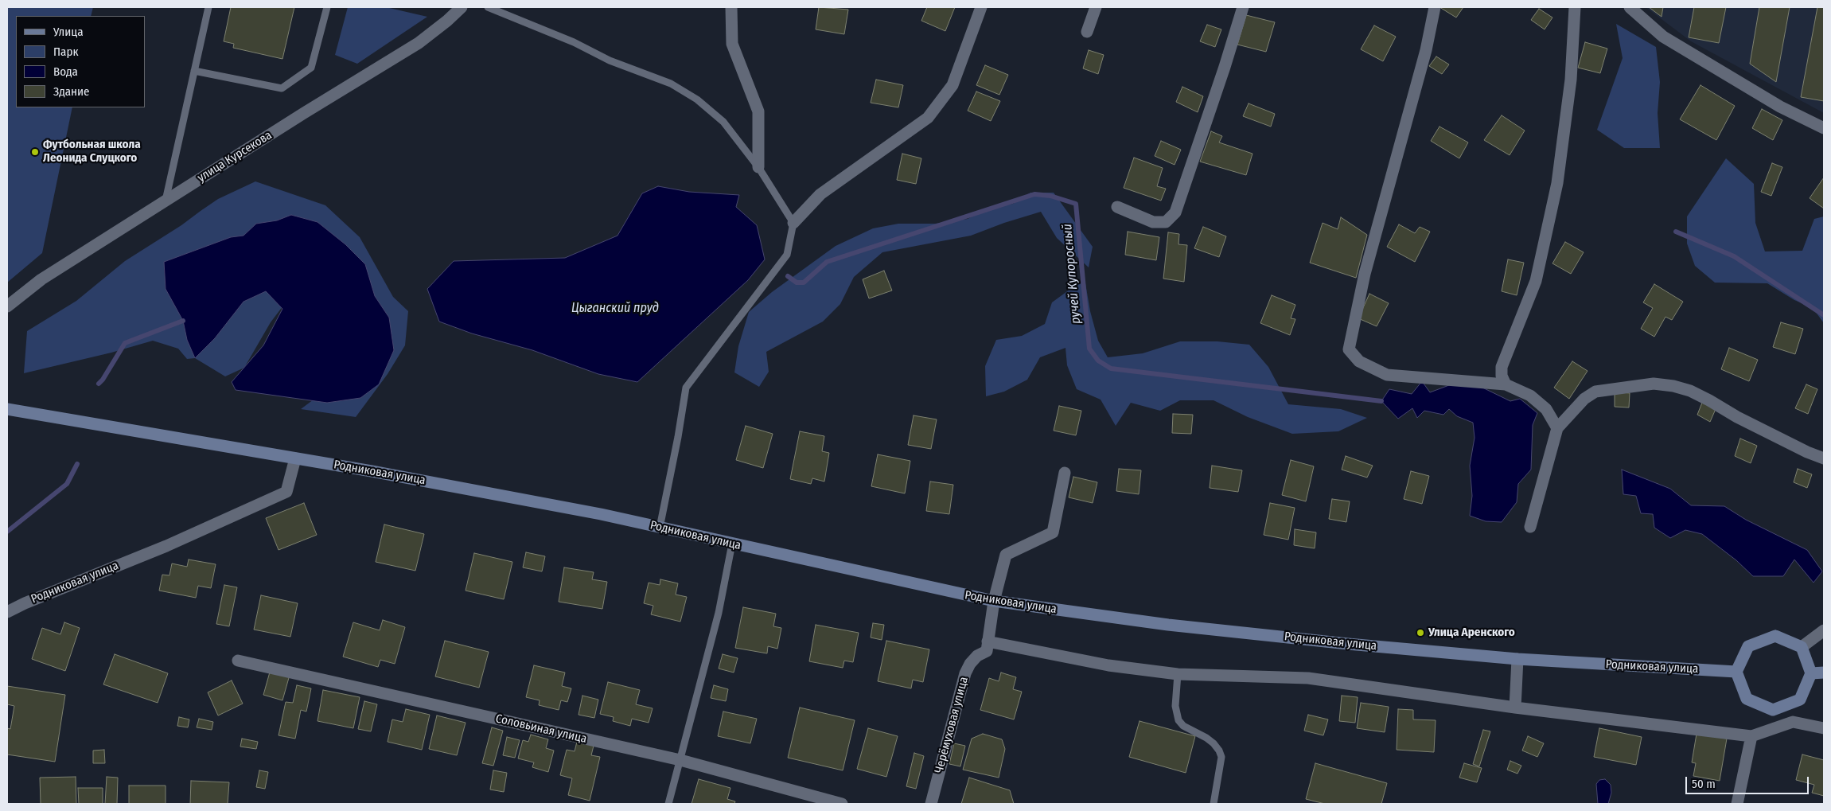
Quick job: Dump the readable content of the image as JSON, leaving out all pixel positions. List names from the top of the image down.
{
  "streets": {
    "main road": ["Родниковая улица"],
    "street": ["улица Курсекова", "Черёмуховая улица", "Соловьиная улица"]
  },
  "crossings": [
    ["Родниковая улица", "Черёмуховая улица"]
  ],
  "water": ["ручей Купоросный", "Цыганский пруд"],
  "places": ["Футбольная школа Леонида Слуцкого", "Улица Аренского"],
  "legend": [
    "Улица",
    "Парк",
    "Вода",
    "Здание"
  ],
  "scale_bar": "50 m"
}
